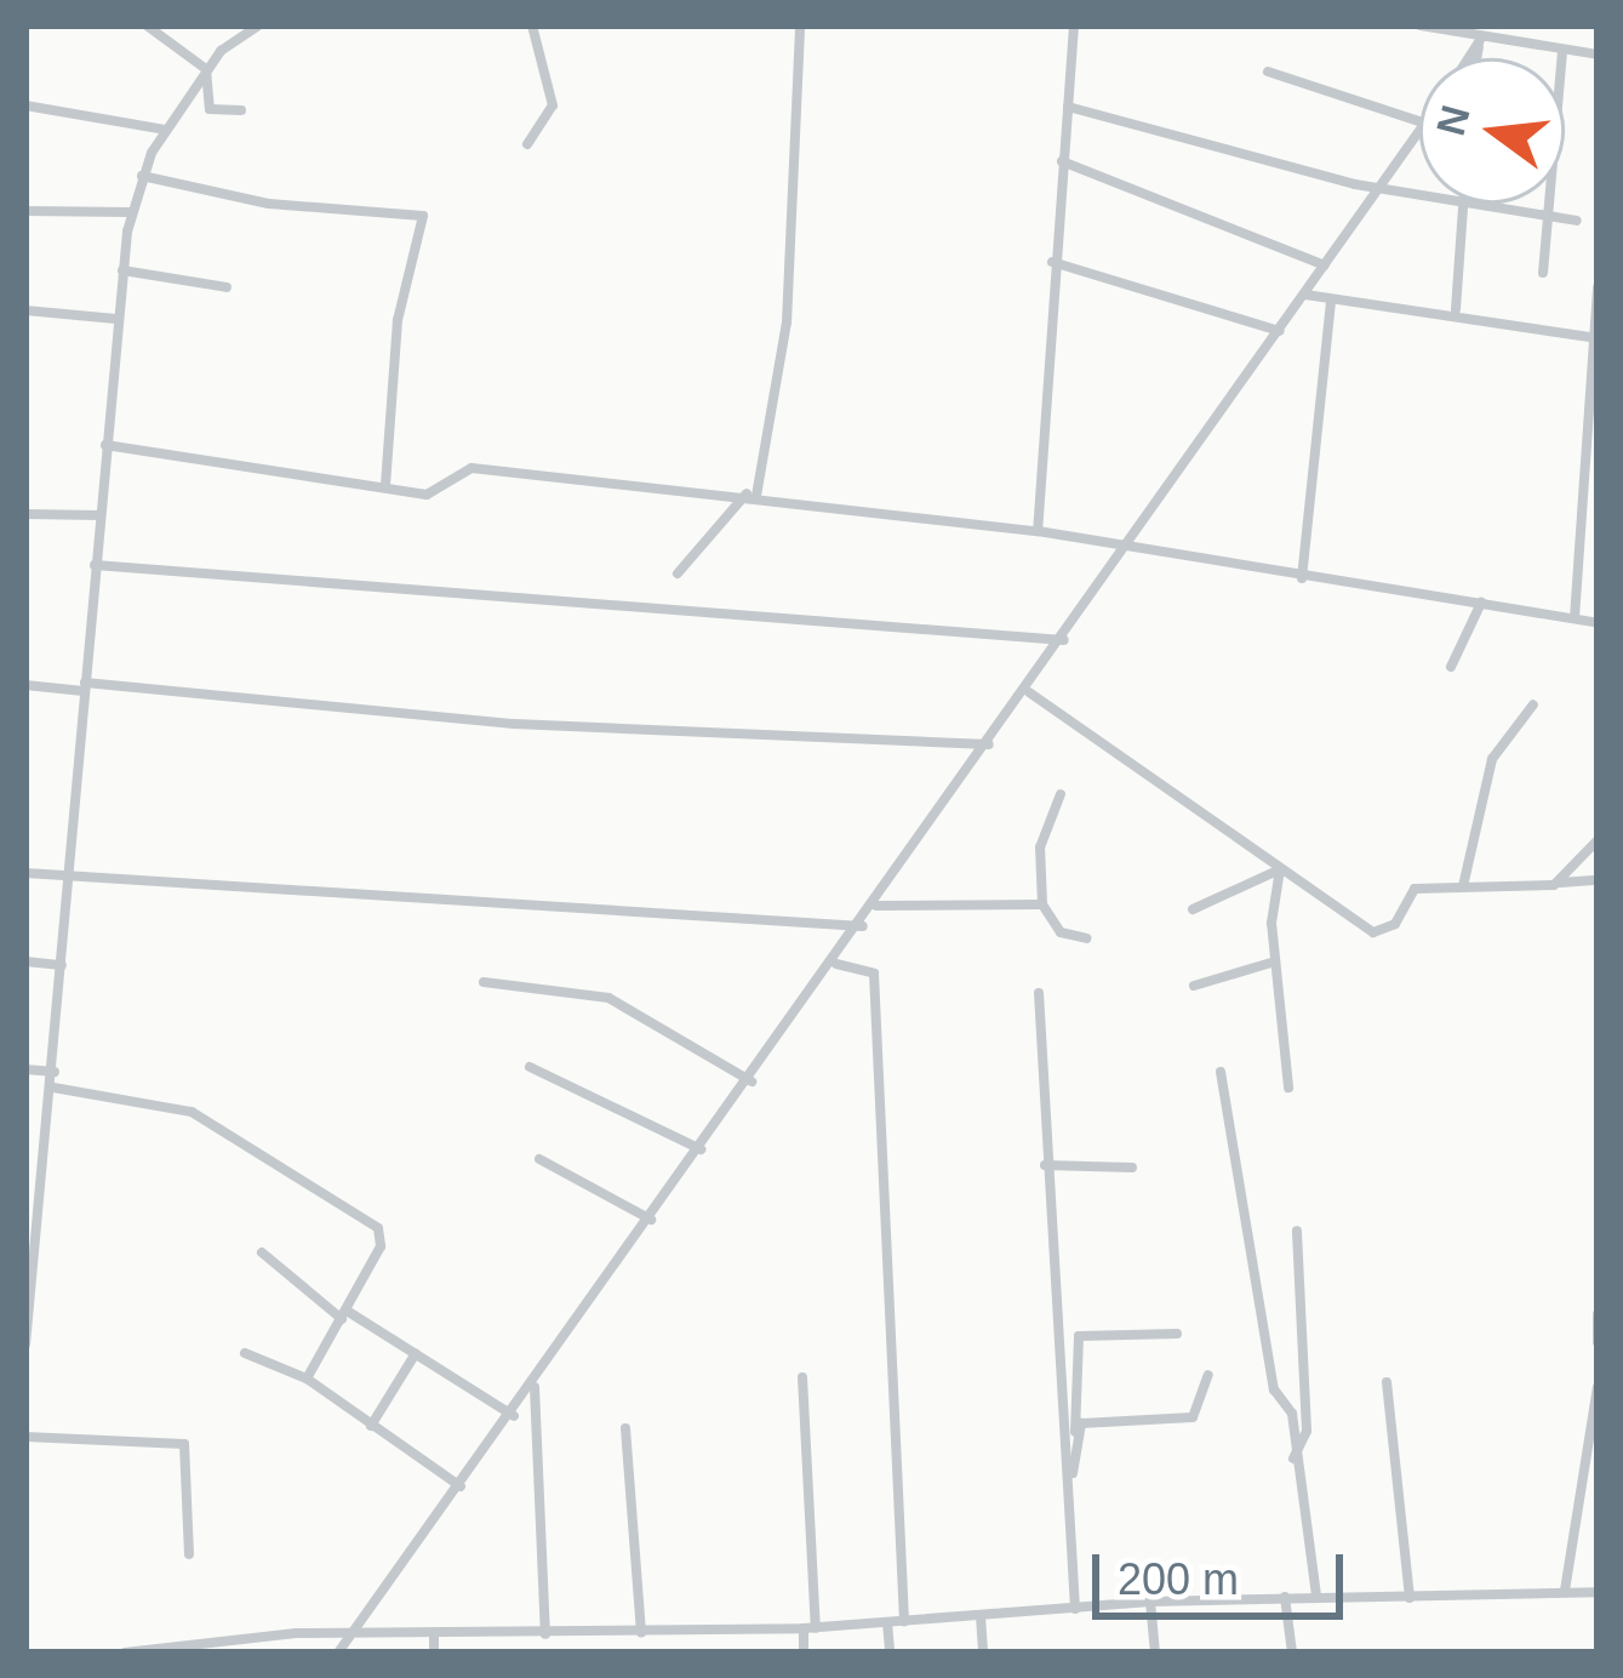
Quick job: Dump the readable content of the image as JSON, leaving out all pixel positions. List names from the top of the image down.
{
  "scale_bar": "200 m",
  "north": "left"
}
